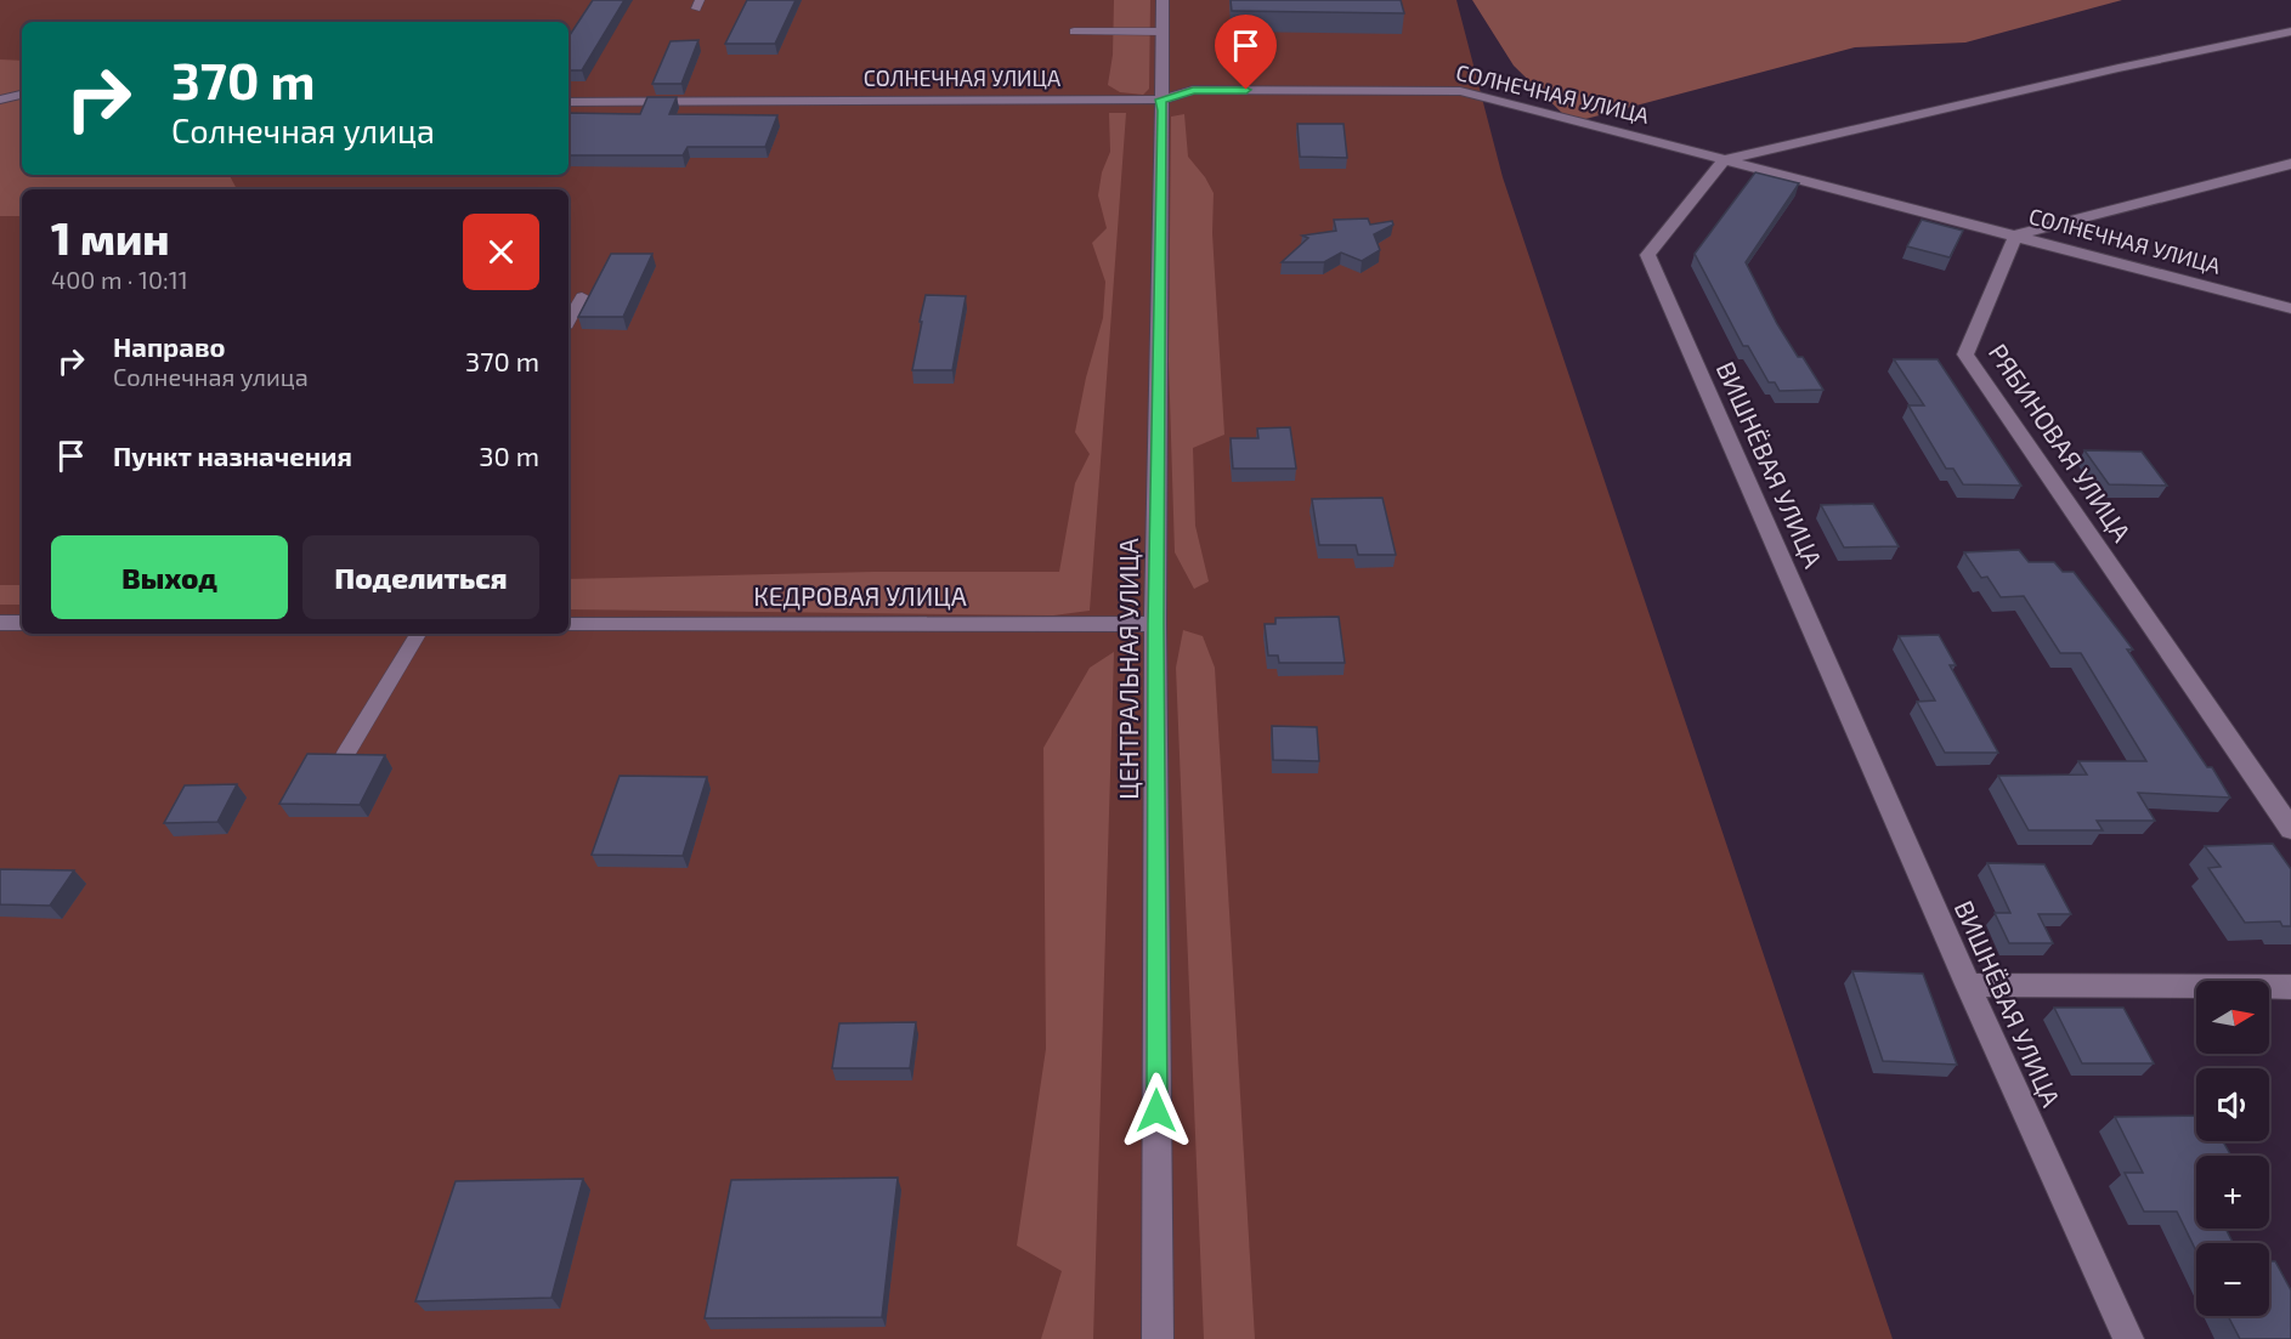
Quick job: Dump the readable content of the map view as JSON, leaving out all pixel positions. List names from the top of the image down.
{
  "streets": {
    "street": [
      "СОЛНЕЧНАЯ УЛИЦА",
      "РЯБИНОВАЯ УЛИЦА",
      "ВИШНЁВАЯ УЛИЦА",
      "КЕДРОВАЯ УЛИЦА",
      "ЦЕНТРАЛЬНАЯ УЛИЦА"
    ]
  },
  "crossings": [
    ["СОЛНЕЧНАЯ УЛИЦА", "РЯБИНОВАЯ УЛИЦА"],
    ["СОЛНЕЧНАЯ УЛИЦА", "ВИШНЁВАЯ УЛИЦА"],
    ["СОЛНЕЧНАЯ УЛИЦА", "ЦЕНТРАЛЬНАЯ УЛИЦА"],
    ["КЕДРОВАЯ УЛИЦА", "ЦЕНТРАЛЬНАЯ УЛИЦА"]
  ],
  "north": "right",
  "page": {
    "turn": ["370 m", "Солнечная улица"],
    "heading": ["1 мин", "400 m · 10:11"],
    "list": [
      {
        "name": "Направо",
        "note": "Солнечная улица",
        "value": "370 m"
      },
      {
        "name": "Пункт назначения",
        "value": "30 m"
      }
    ],
    "buttons": ["Выход", "Поделиться"],
    "map_buttons": ["+", "−"]
  }
}
